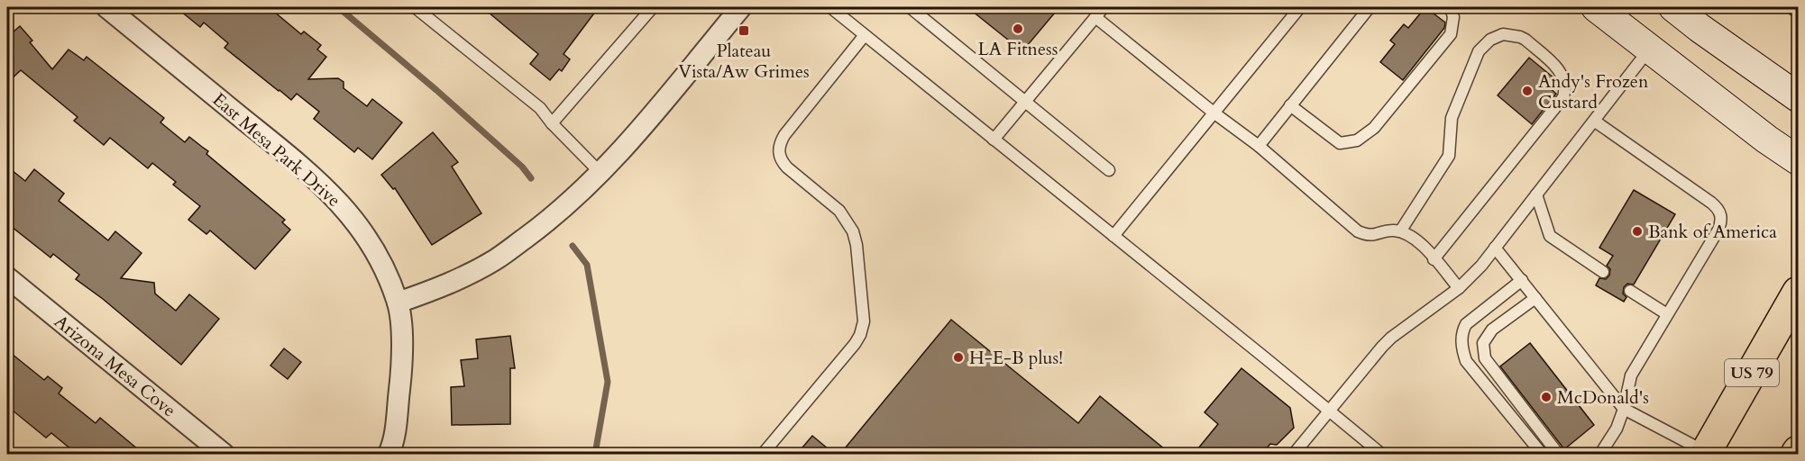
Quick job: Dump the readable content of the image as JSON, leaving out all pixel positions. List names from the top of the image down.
{
  "streets": {
    "highway": ["US 79"],
    "street": ["East Mesa Park Drive", "Arizona Mesa Cove"]
  },
  "places": {
    "other": [
      "LA Fitness",
      "Andy's Frozen Custard",
      "Bank of America",
      "H-E-B plus!",
      "McDonald's"
    ],
    "transit": ["Plateau Vista/Aw Grimes"]
  }
}
